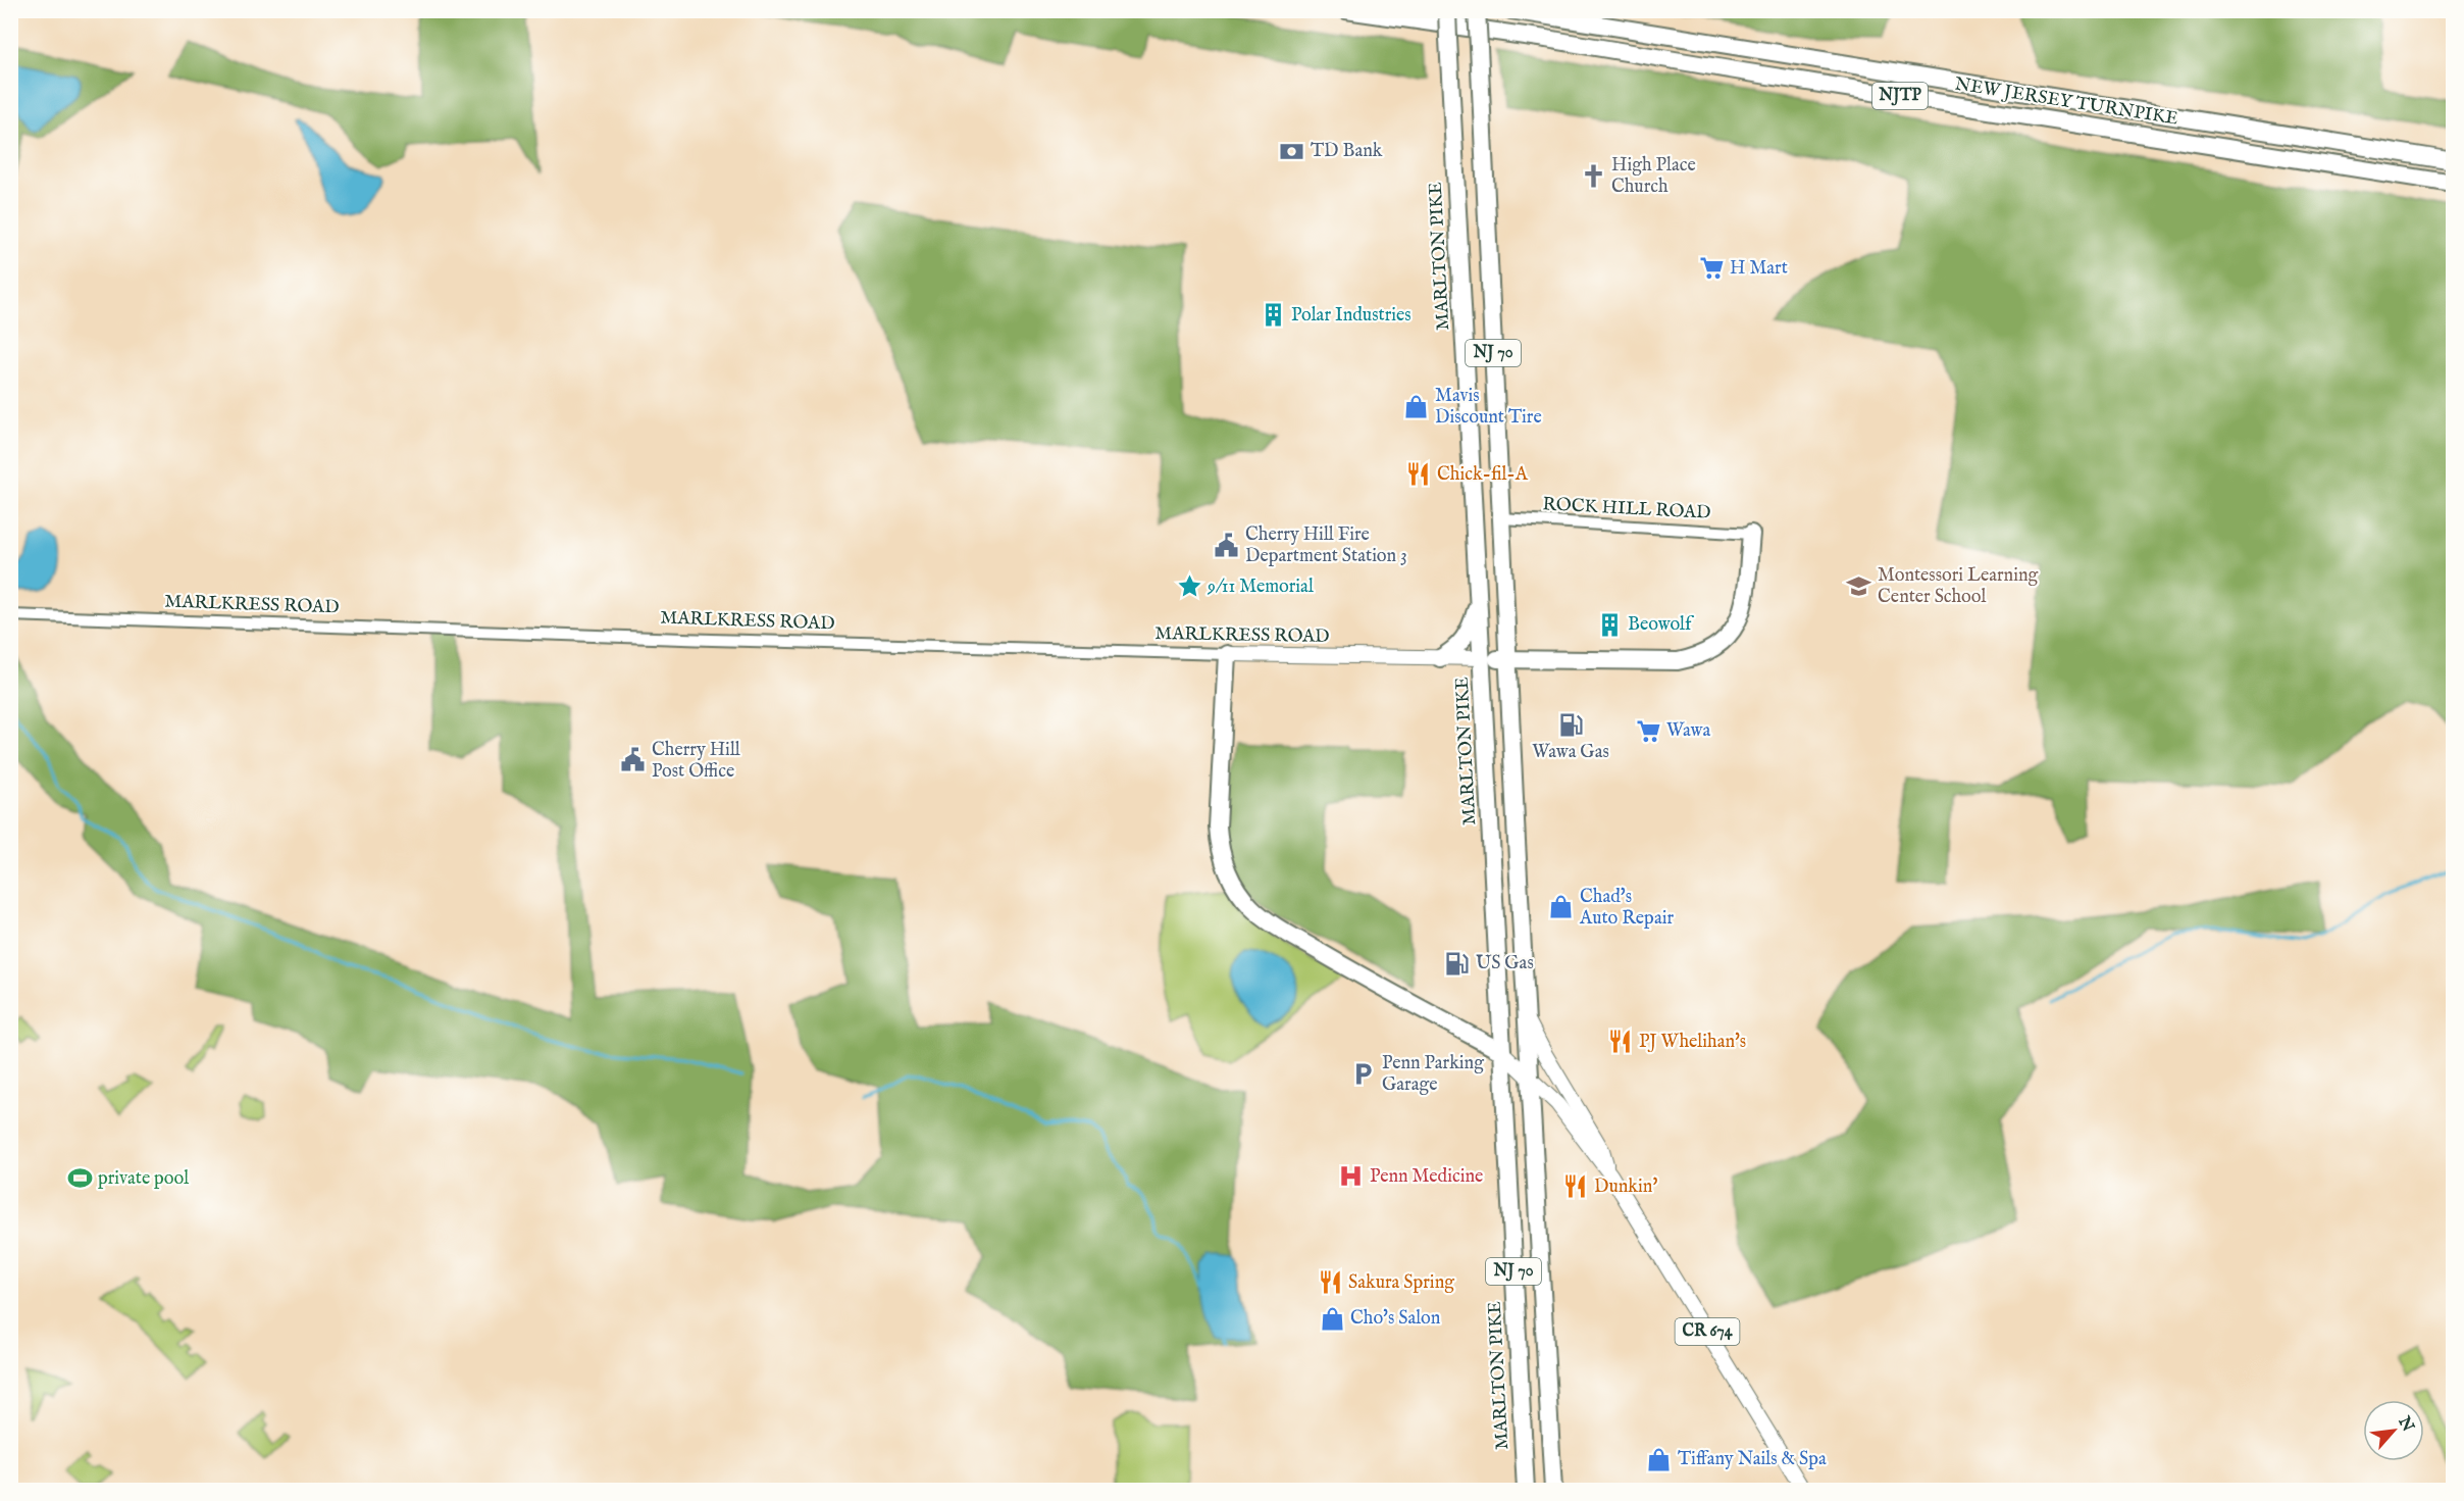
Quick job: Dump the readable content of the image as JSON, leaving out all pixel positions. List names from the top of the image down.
{
  "streets": {
    "highway": [
      "NJTP",
      "NEW JERSEY TURNPIKE",
      "MARLTON PIKE",
      "NJ 70"
    ],
    "main road": ["MARLKRESS ROAD", "CR 674"],
    "street": ["ROCK HILL ROAD"]
  },
  "crossings": [
    ["MARLTON PIKE", "MARLKRESS ROAD"],
    ["MARLTON PIKE", "CR 674"],
    ["NJ 70", "ROCK HILL ROAD"],
    ["NJ 70", "CR 674"]
  ],
  "places": {
    "bank": ["TD Bank"],
    "church": ["High Place Church"],
    "supermarket": ["H Mart", "Wawa"],
    "building": ["Polar Industries", "Beowolf"],
    "shop": [
      "Mavis Discount Tire",
      "Chad's Auto Repair",
      "Cho's Salon",
      "Tiffany Nails & Spa"
    ],
    "restaurant": [
      "Chick-fil-A",
      "PJ Whelihan's",
      "Dunkin'",
      "Sakura Spring"
    ],
    "public building": ["Cherry Hill Fire Department Station 3", "Cherry Hill Post Office"],
    "school or university": ["Montessori Learning Center School"],
    "place": ["9/11 Memorial"],
    "fuel station": ["Wawa Gas", "US Gas"],
    "parking": ["Penn Parking Garage"],
    "hospital": ["Penn Medicine"],
    "sports": ["private pool"]
  },
  "north": "top right"
}
